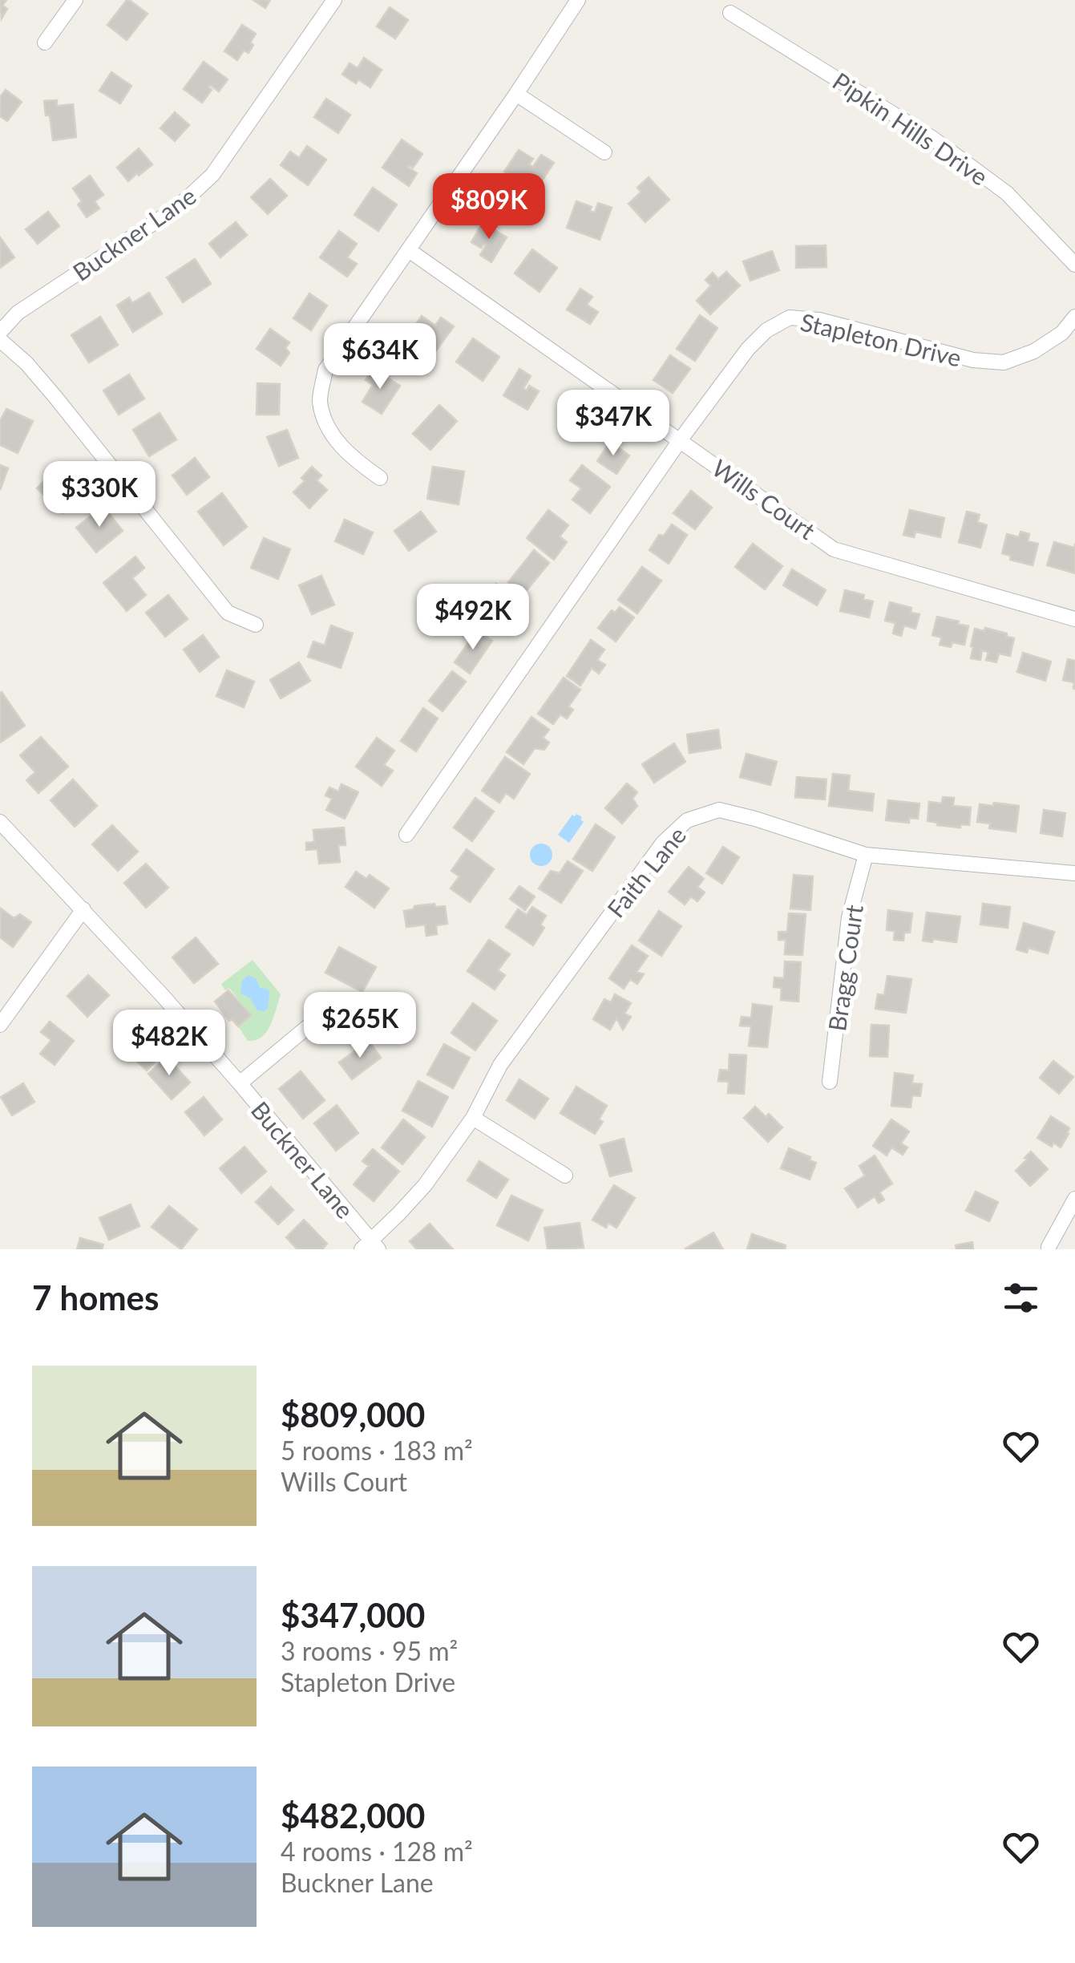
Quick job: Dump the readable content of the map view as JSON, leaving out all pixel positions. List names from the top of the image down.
{
  "streets": {
    "street": [
      "Pipkin Hills Drive",
      "Buckner Lane",
      "Stapleton Drive",
      "Wills Court",
      "Faith Lane",
      "Bragg Court"
    ]
  },
  "crossings": [
    ["Buckner Lane", "Faith Lane"],
    ["Stapleton Drive", "Wills Court"],
    ["Faith Lane", "Bragg Court"]
  ],
  "page": {
    "price": [
      "$809K",
      "$634K",
      "$347K",
      "$330K",
      "$492K",
      "$265K",
      "$482K"
    ],
    "heading": "7 homes",
    "list": [
      {
        "name": "$809,000",
        "note": "5 rooms · 183 m² · Wills Court"
      },
      {
        "name": "$347,000",
        "note": "3 rooms · 95 m² · Stapleton Drive"
      },
      {
        "name": "$482,000",
        "note": "4 rooms · 128 m² · Buckner Lane"
      }
    ]
  }
}
